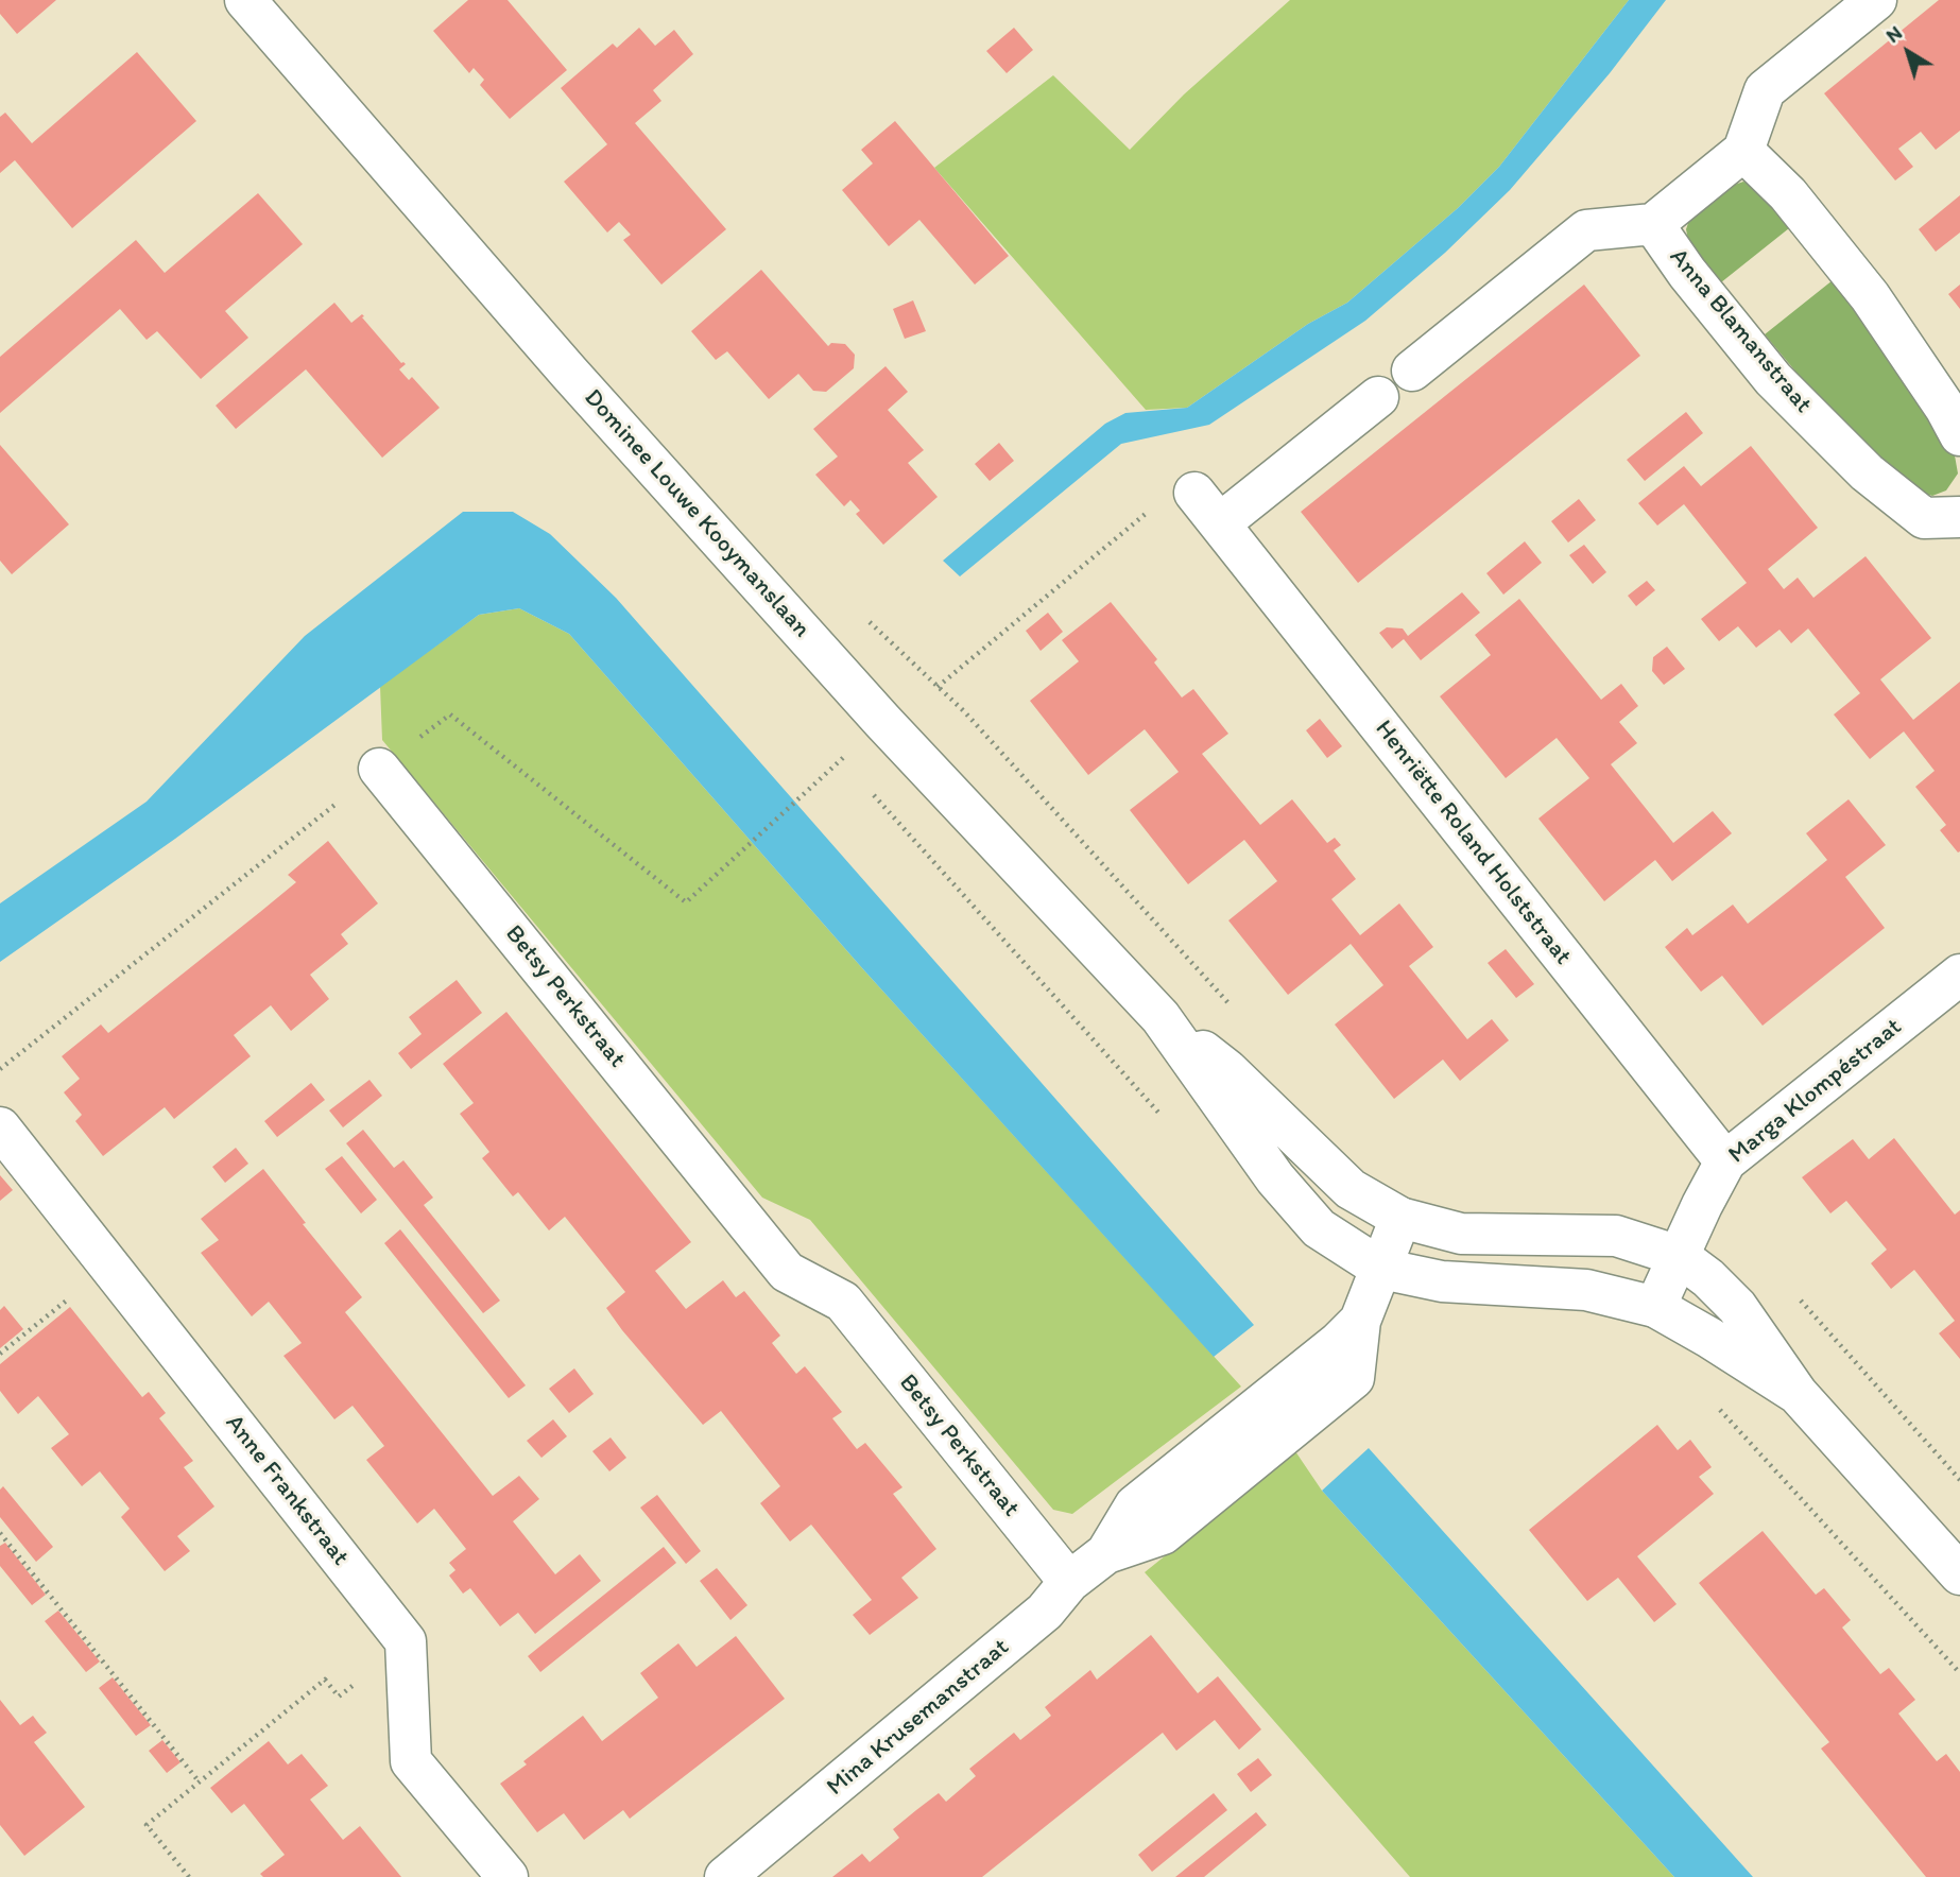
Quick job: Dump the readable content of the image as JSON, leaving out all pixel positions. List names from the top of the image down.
{
  "streets": {
    "street": [
      "Anna Blamanstraat",
      "Dominee Louwe Kooymanslaan",
      "Henriëtte Roland Holststraat",
      "Betsy Perkstraat",
      "Marga Klompéstraat",
      "Anne Frankstraat",
      "Mina Krusemanstraat"
    ]
  },
  "crossings": [
    ["Dominee Louwe Kooymanslaan", "Marga Klompéstraat"],
    ["Dominee Louwe Kooymanslaan", "Mina Krusemanstraat"],
    ["Henriëtte Roland Holststraat", "Marga Klompéstraat"],
    ["Betsy Perkstraat", "Mina Krusemanstraat"]
  ],
  "north": "top left"
}
